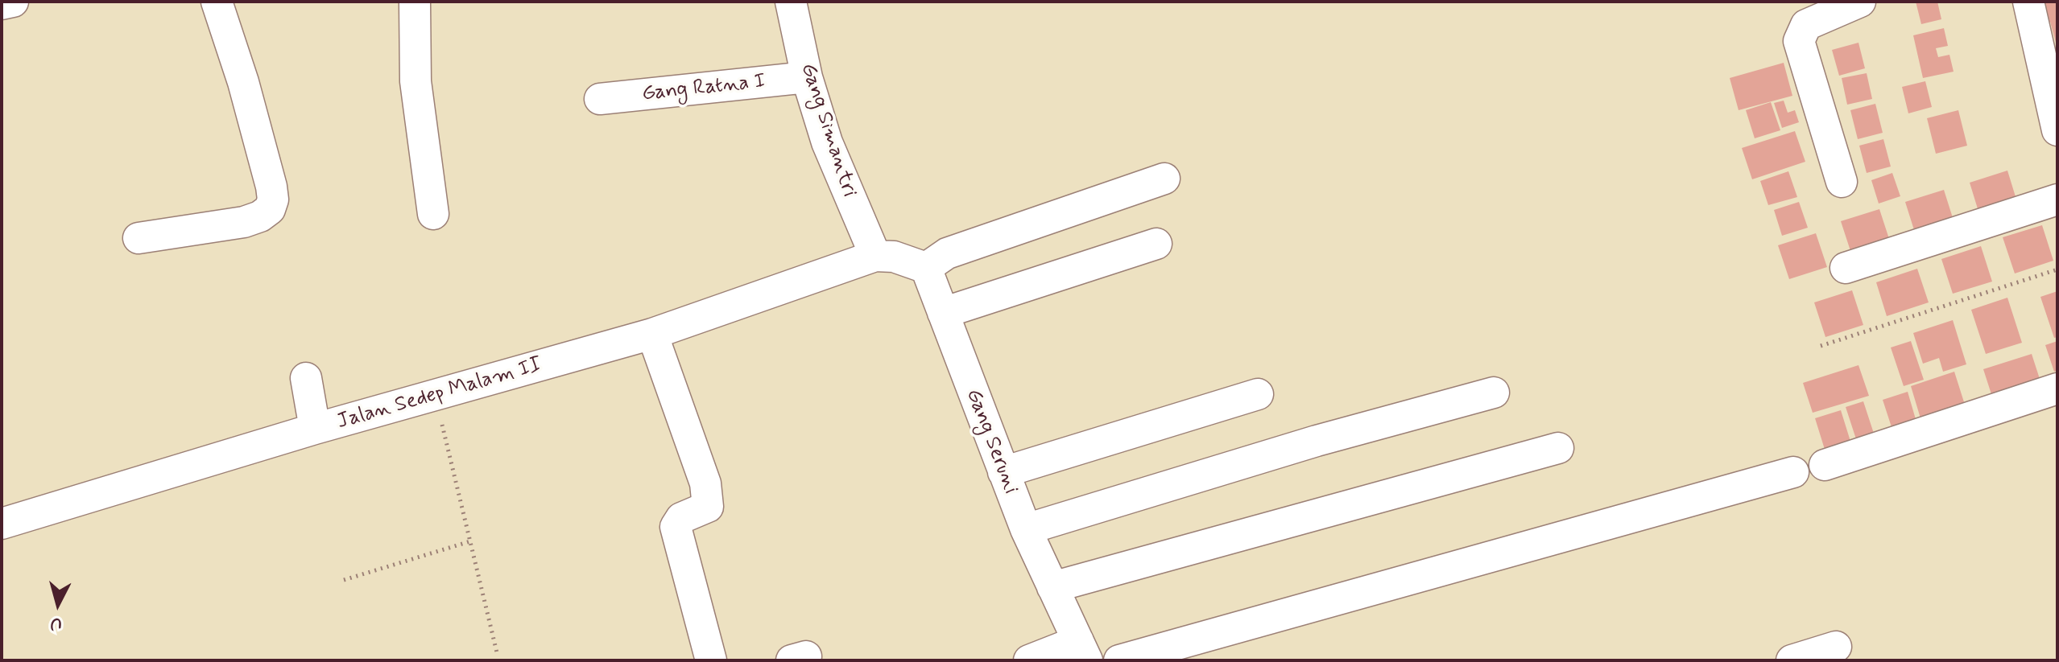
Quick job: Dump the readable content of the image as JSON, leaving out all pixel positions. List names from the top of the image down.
{
  "streets": {
    "street": [
      "Gang Ratna I",
      "Gang Simantri",
      "Jalan Sedep Malam II",
      "Gang Seruni"
    ]
  },
  "crossings": [
    ["Gang Ratna I", "Gang Simantri"],
    ["Gang Simantri", "Jalan Sedep Malam II"]
  ],
  "north": "bottom"
}
